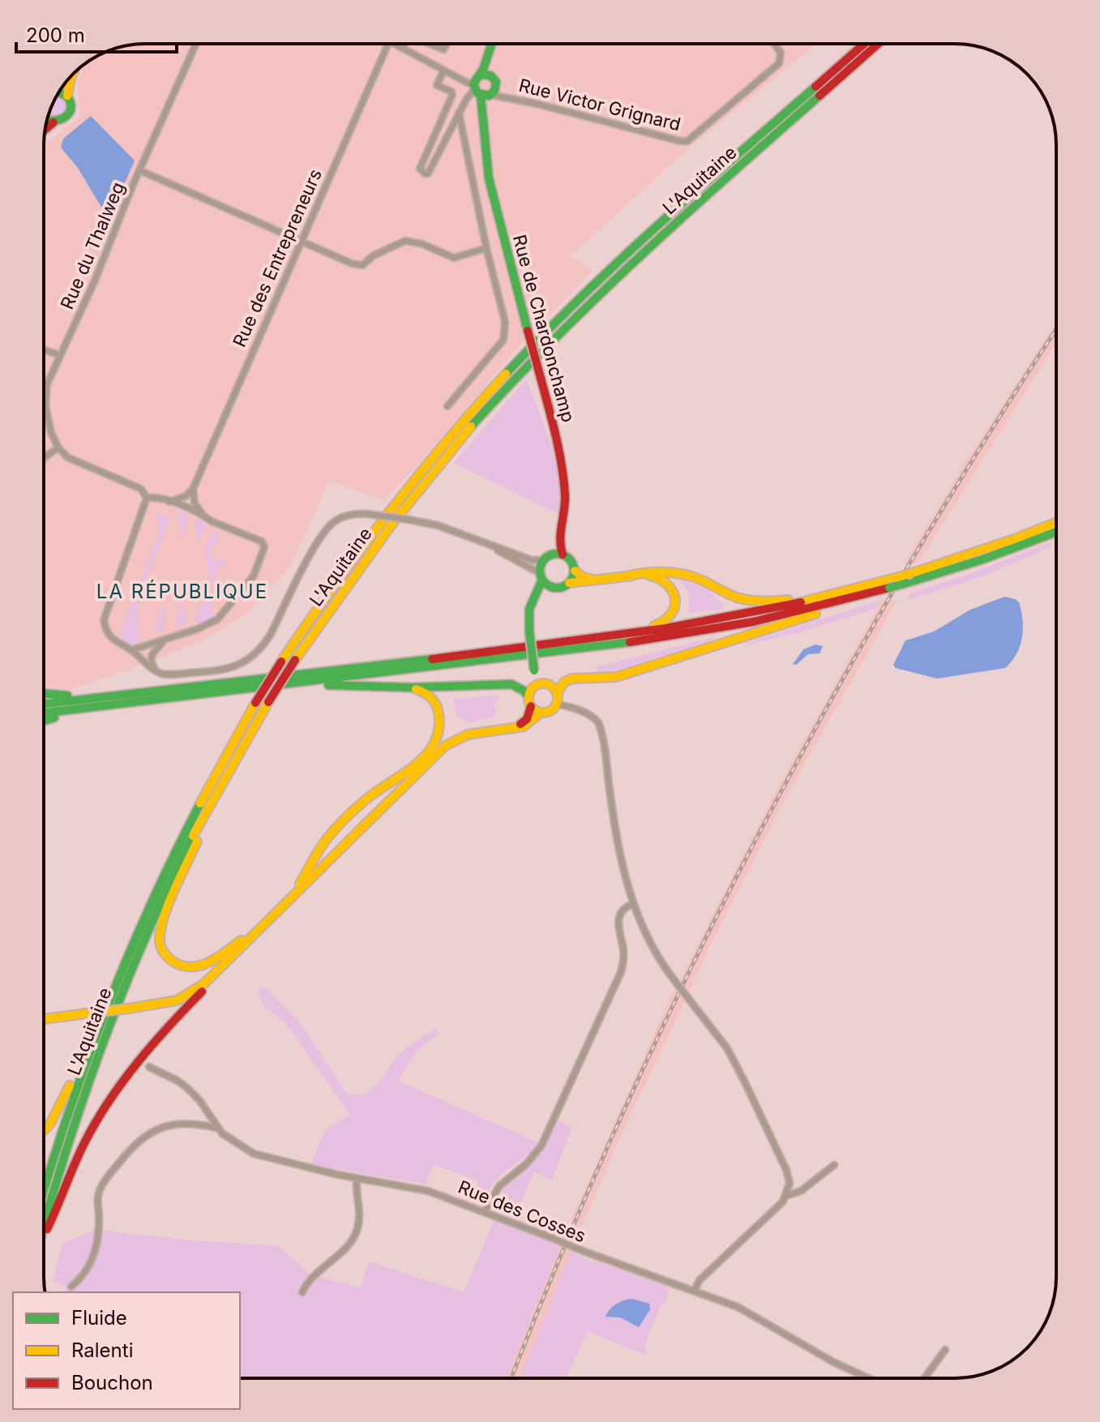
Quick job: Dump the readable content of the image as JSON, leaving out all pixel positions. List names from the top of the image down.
{
  "streets": {
    "main road": ["L'Aquitaine", "Rue de Chardonchamp"],
    "street": [
      "Rue Victor Grignard",
      "Rue du Thalweg",
      "Rue des Entrepreneurs",
      "Rue des Cosses"
    ]
  },
  "crossings": [
    ["Rue Victor Grignard", "Rue de Chardonchamp"]
  ],
  "districts": ["LA RÉPUBLIQUE"],
  "legend": ["Fluide", "Ralenti", "Bouchon"],
  "scale_bar": "200 m"
}
